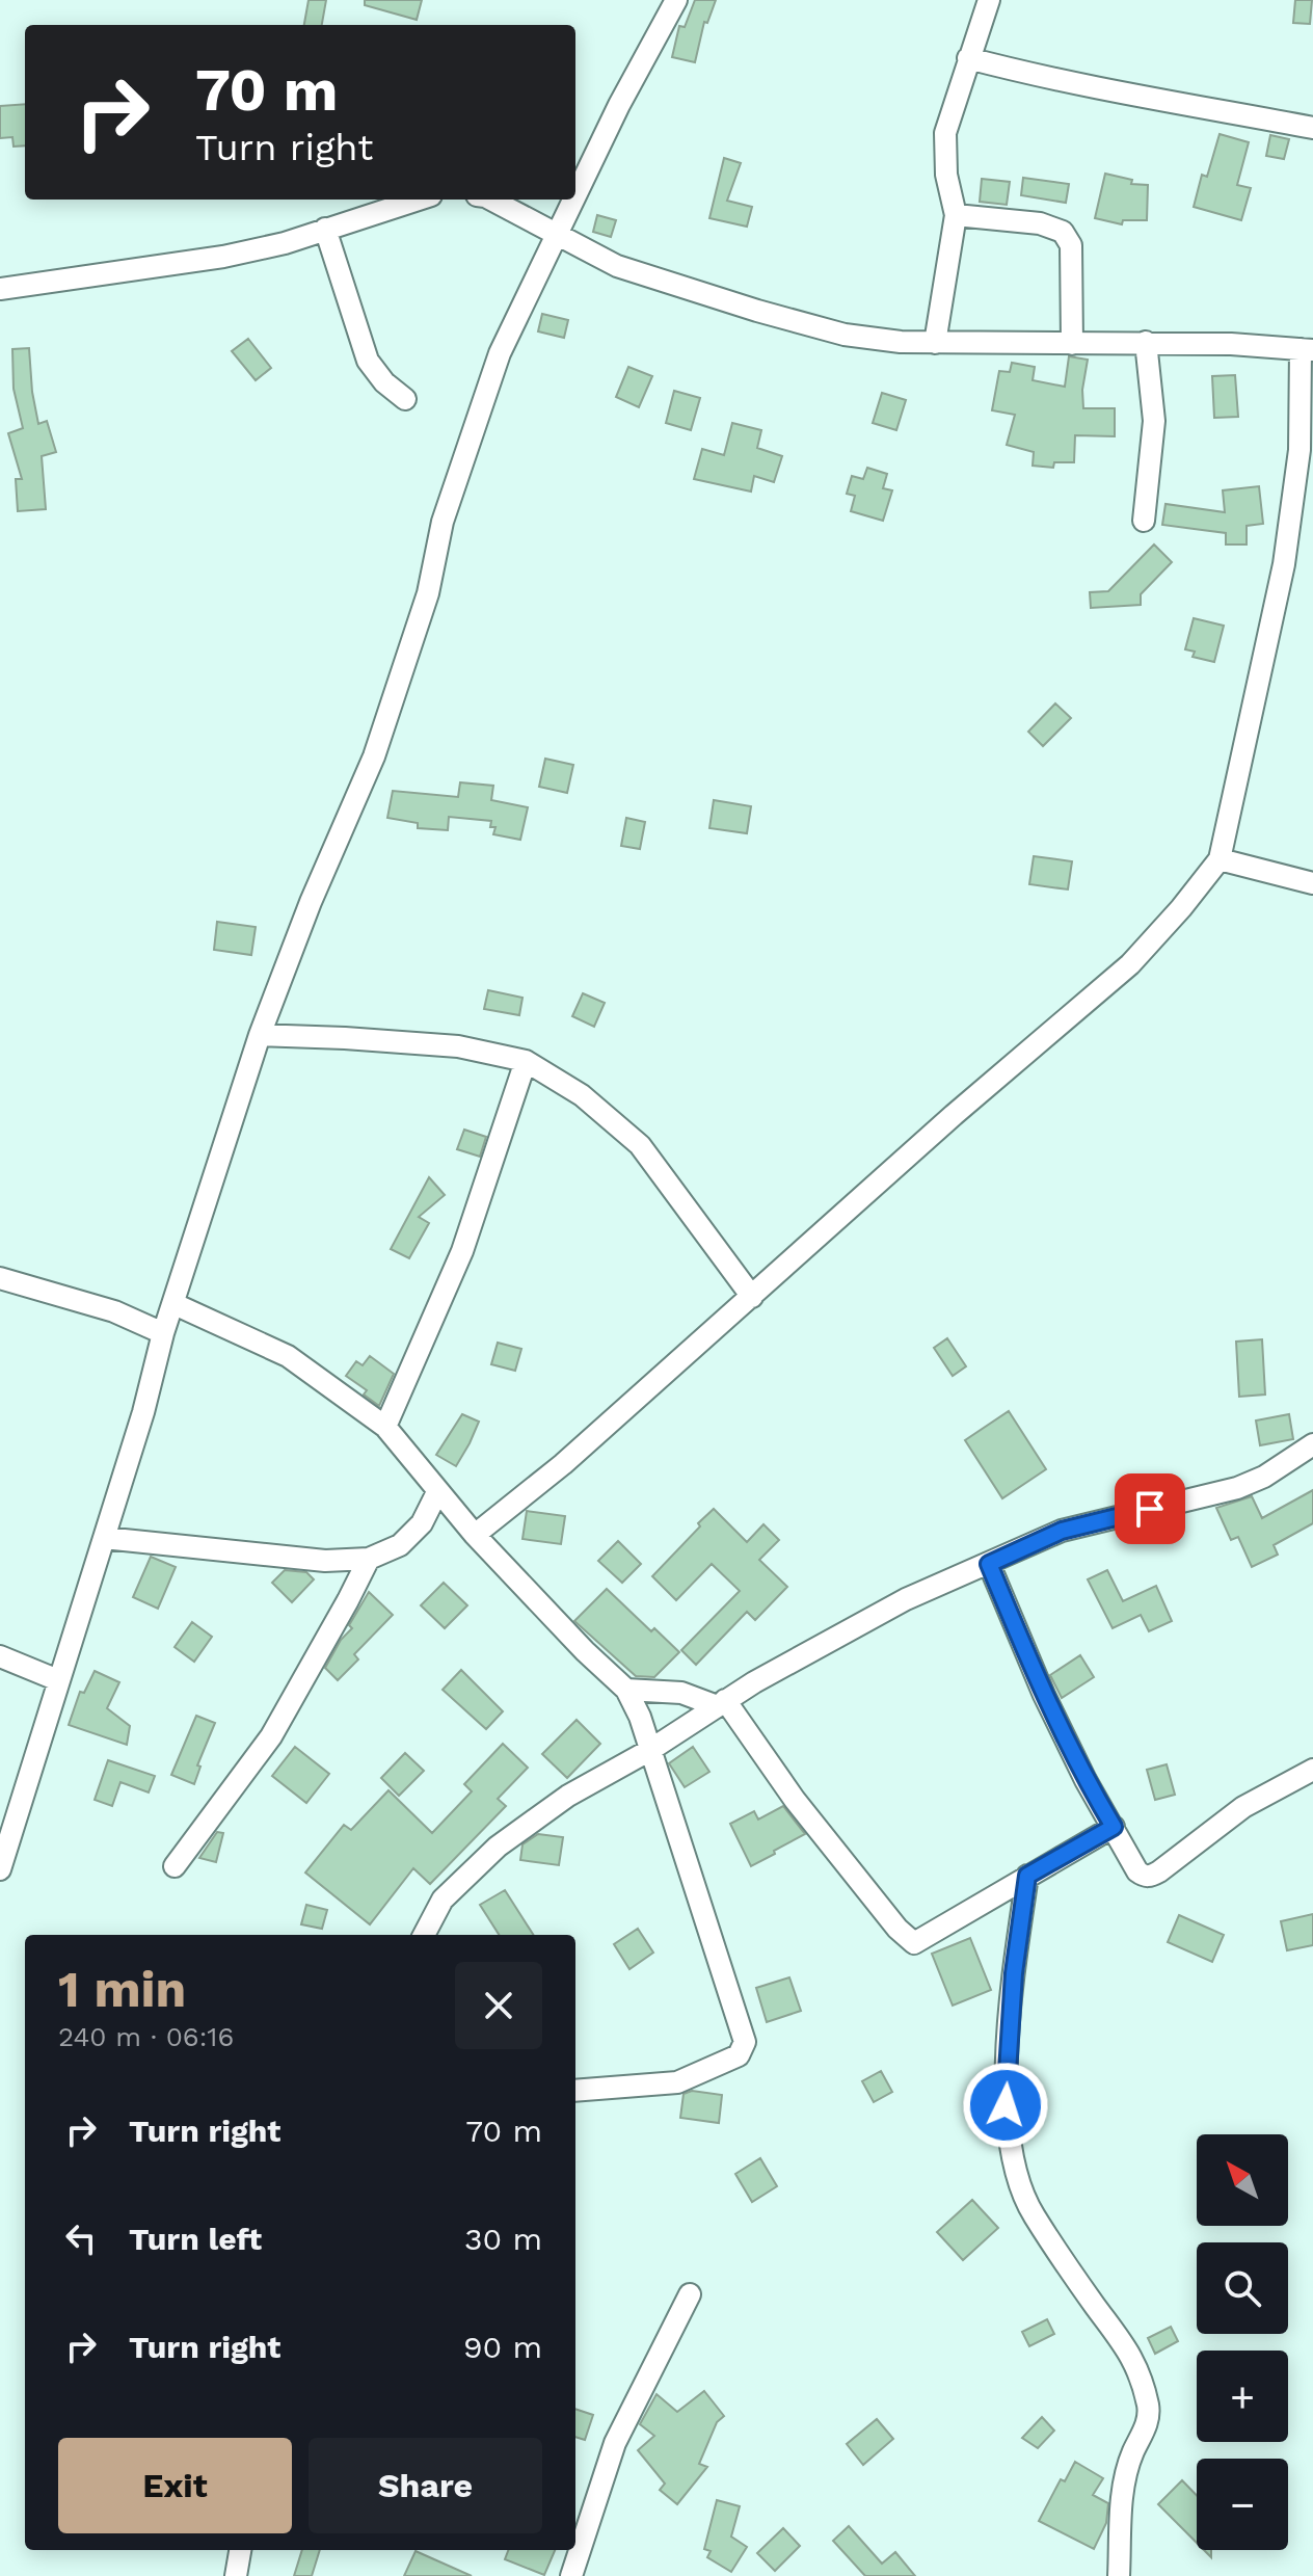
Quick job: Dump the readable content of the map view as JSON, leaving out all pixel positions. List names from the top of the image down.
{
  "north": "top left",
  "page": {
    "turn": ["70 m", "Turn right"],
    "heading": ["1 min", "240 m · 06:16"],
    "list": [
      {
        "name": "Turn right",
        "value": "70 m"
      },
      {
        "name": "Turn left",
        "value": "30 m"
      },
      {
        "name": "Turn right",
        "value": "90 m"
      }
    ],
    "map_buttons": ["+", "−"],
    "buttons": ["Exit", "Share"]
  }
}
